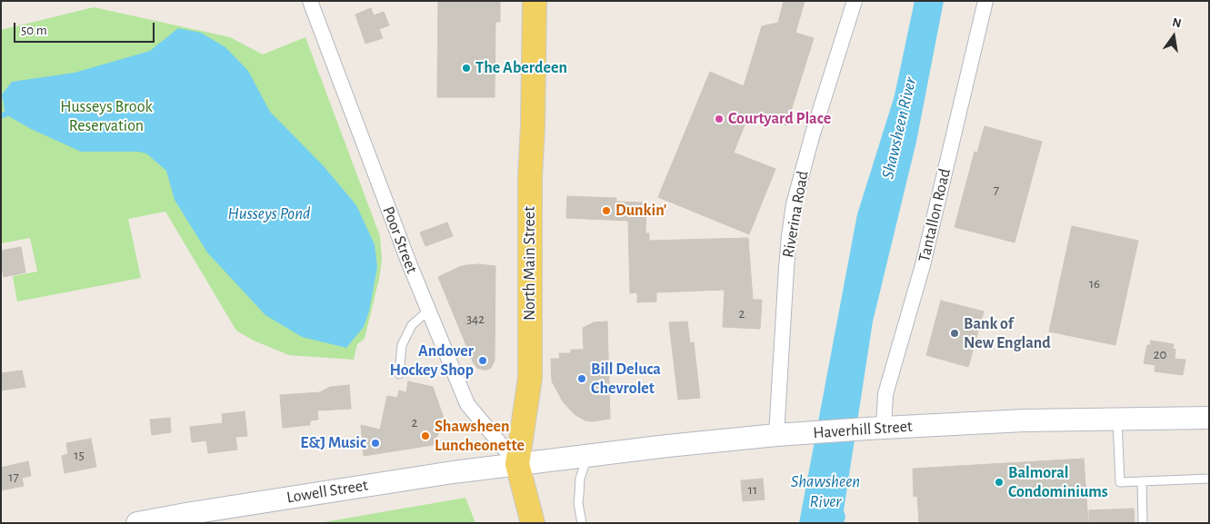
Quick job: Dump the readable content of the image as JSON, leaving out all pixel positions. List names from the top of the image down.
{
  "streets": {
    "main road": ["North Main Street", "Haverhill Street", "Lowell Street"],
    "street": ["Riverina Road", "Tantallon Road", "Poor Street"]
  },
  "crossings": [
    ["Riverina Road", "Haverhill Street"],
    ["Tantallon Road", "Haverhill Street"],
    ["Poor Street", "North Main Street"],
    ["Poor Street", "Haverhill Street"],
    ["Poor Street", "Lowell Street"],
    ["North Main Street", "Haverhill Street"],
    ["North Main Street", "Lowell Street"],
    ["Haverhill Street", "Lowell Street"]
  ],
  "water": ["Shawsheen River", "Husseys Pond"],
  "parks": ["Husseys Brook Reservation"],
  "places": [
    "The Aberdeen",
    "Courtyard Place",
    "Dunkin'",
    "Bank of New England",
    "Andover Hockey Shop",
    "Bill Deluca Chevrolet",
    "Shawsheen Luncheonette",
    "E&J Music",
    "Balmoral Condominiums"
  ],
  "house_numbers": [
    "7",
    "16",
    "2",
    "342",
    "20",
    "2",
    "15",
    "17",
    "11"
  ],
  "scale_bar": "50 m",
  "north": "top"
}
